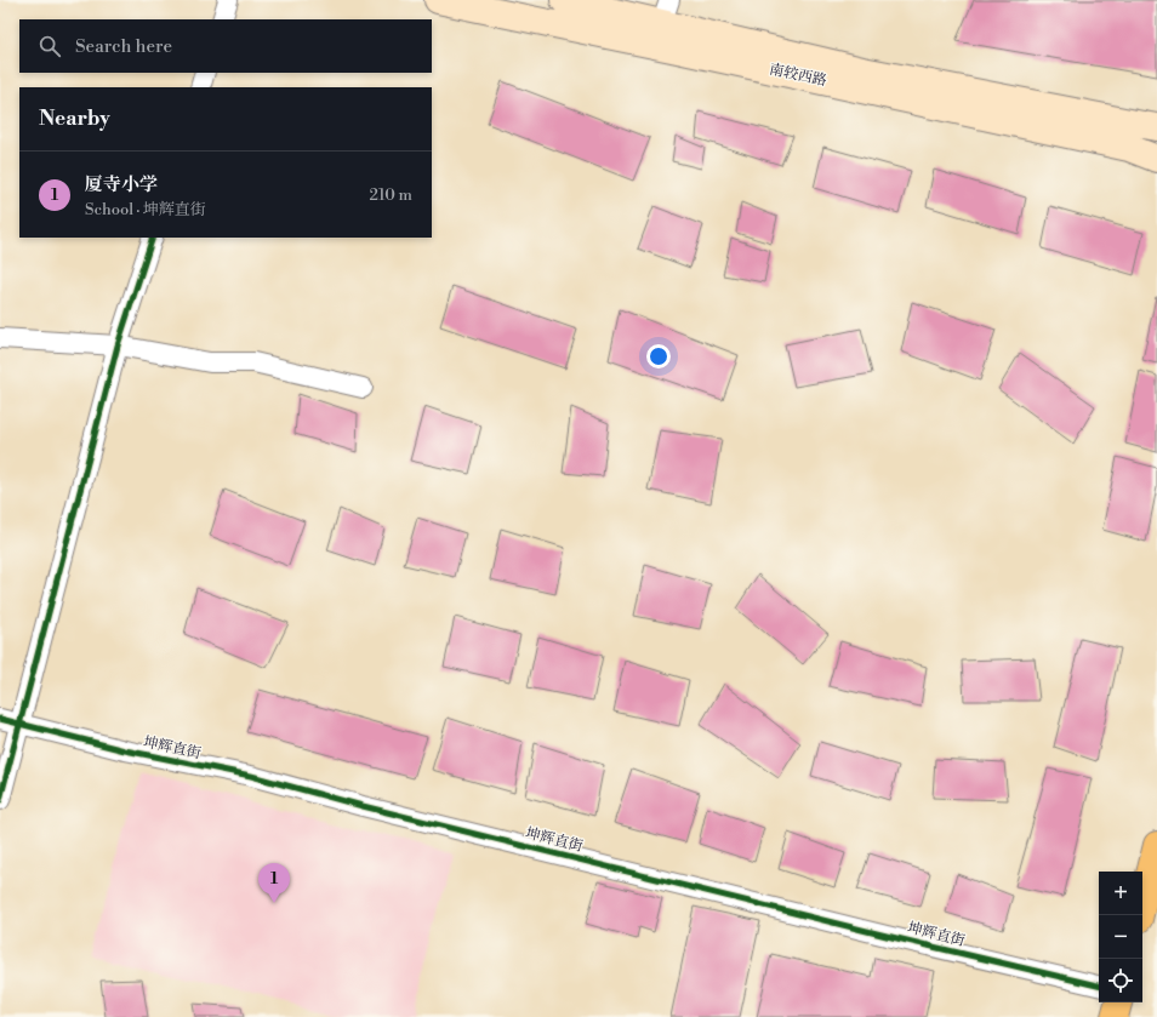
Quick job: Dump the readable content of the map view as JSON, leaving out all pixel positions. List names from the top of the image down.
{
  "streets": {
    "main road": ["南较西路"],
    "street": ["坤辉直街"]
  },
  "page": {
    "search": "Search here",
    "heading": "Nearby",
    "list": [
      {
        "mark": "1",
        "name": "厦寺小学",
        "note": "School · 坤辉直街",
        "value": "210 m"
      }
    ],
    "pins": "1",
    "map_buttons": ["+", "−"]
  }
}
